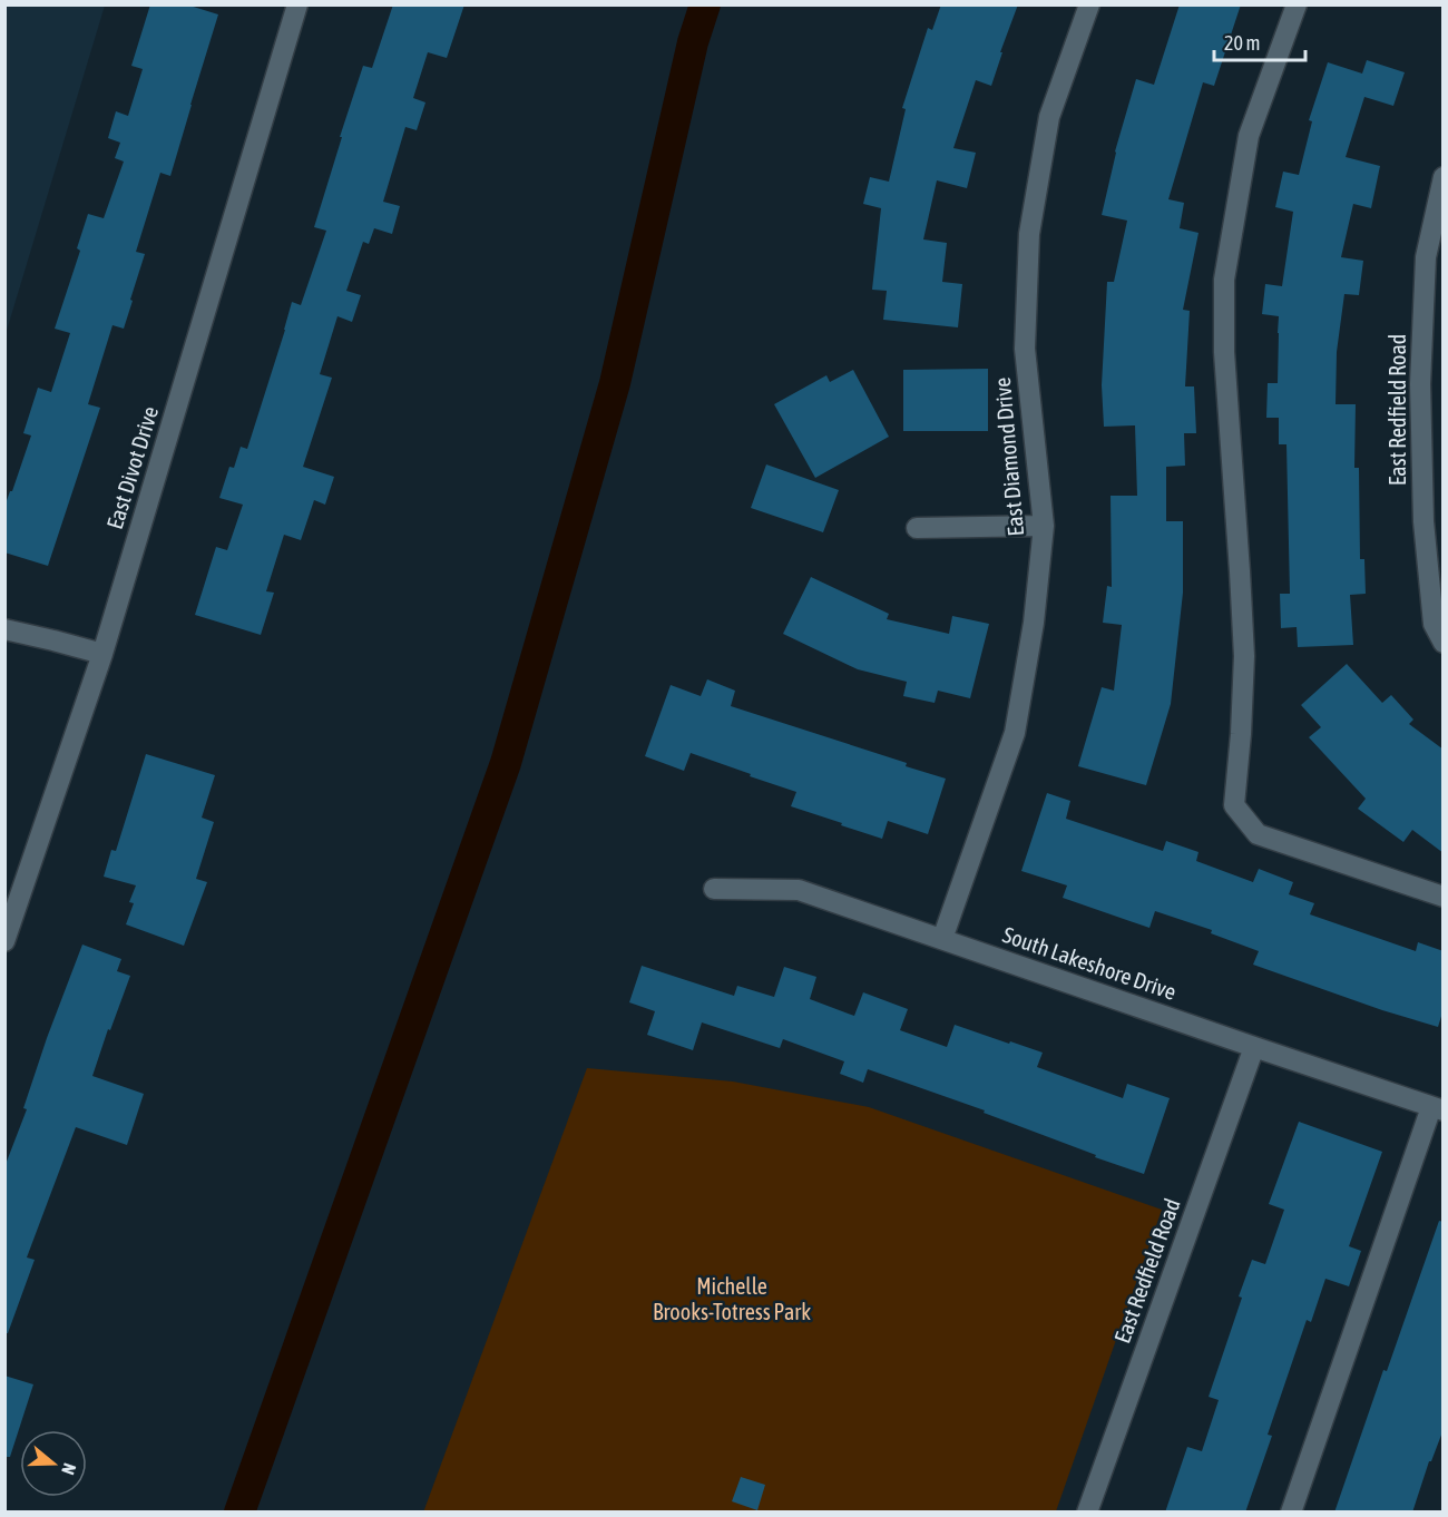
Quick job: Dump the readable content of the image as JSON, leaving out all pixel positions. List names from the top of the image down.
{
  "streets": {
    "street": [
      "East Redfield Road",
      "East Diamond Drive",
      "East Divot Drive",
      "South Lakeshore Drive"
    ]
  },
  "crossings": [
    ["East Redfield Road", "South Lakeshore Drive"],
    ["East Diamond Drive", "South Lakeshore Drive"]
  ],
  "parks": ["Michelle Brooks-Totress Park"],
  "scale_bar": "20 m",
  "north": "right"
}
